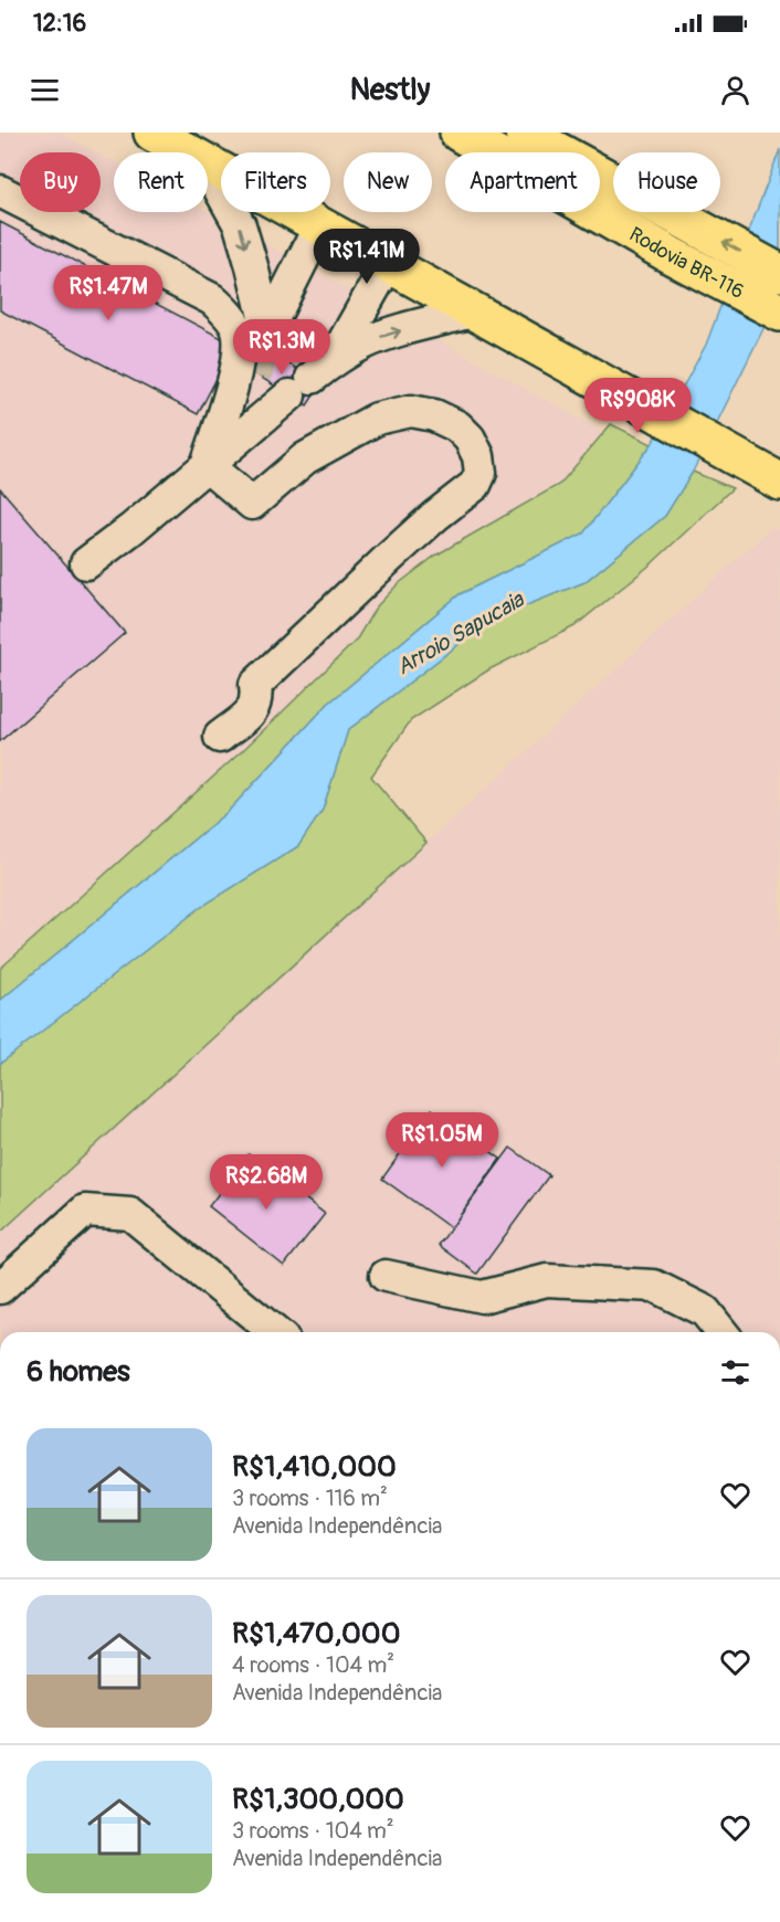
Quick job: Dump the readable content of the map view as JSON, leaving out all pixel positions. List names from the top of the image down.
{
  "streets": {
    "main road": ["Rodovia BR-116"]
  },
  "water": ["Arroio Sapucaia"],
  "page": {
    "status": "12:16",
    "header": "Nestly",
    "chip": [
      "Buy",
      "Rent",
      "Filters",
      "New",
      "Apartment",
      "House"
    ],
    "price": [
      "R$1.41M",
      "R$1.47M",
      "R$1.3M",
      "R$908K",
      "R$1.05M",
      "R$2.68M"
    ],
    "heading": "6 homes",
    "list": [
      {
        "name": "R$1,410,000",
        "note": "3 rooms · 116 m² · Avenida Independência"
      },
      {
        "name": "R$1,470,000",
        "note": "4 rooms · 104 m² · Avenida Independência"
      },
      {
        "name": "R$1,300,000",
        "note": "3 rooms · 104 m² · Avenida Independência"
      }
    ]
  }
}
